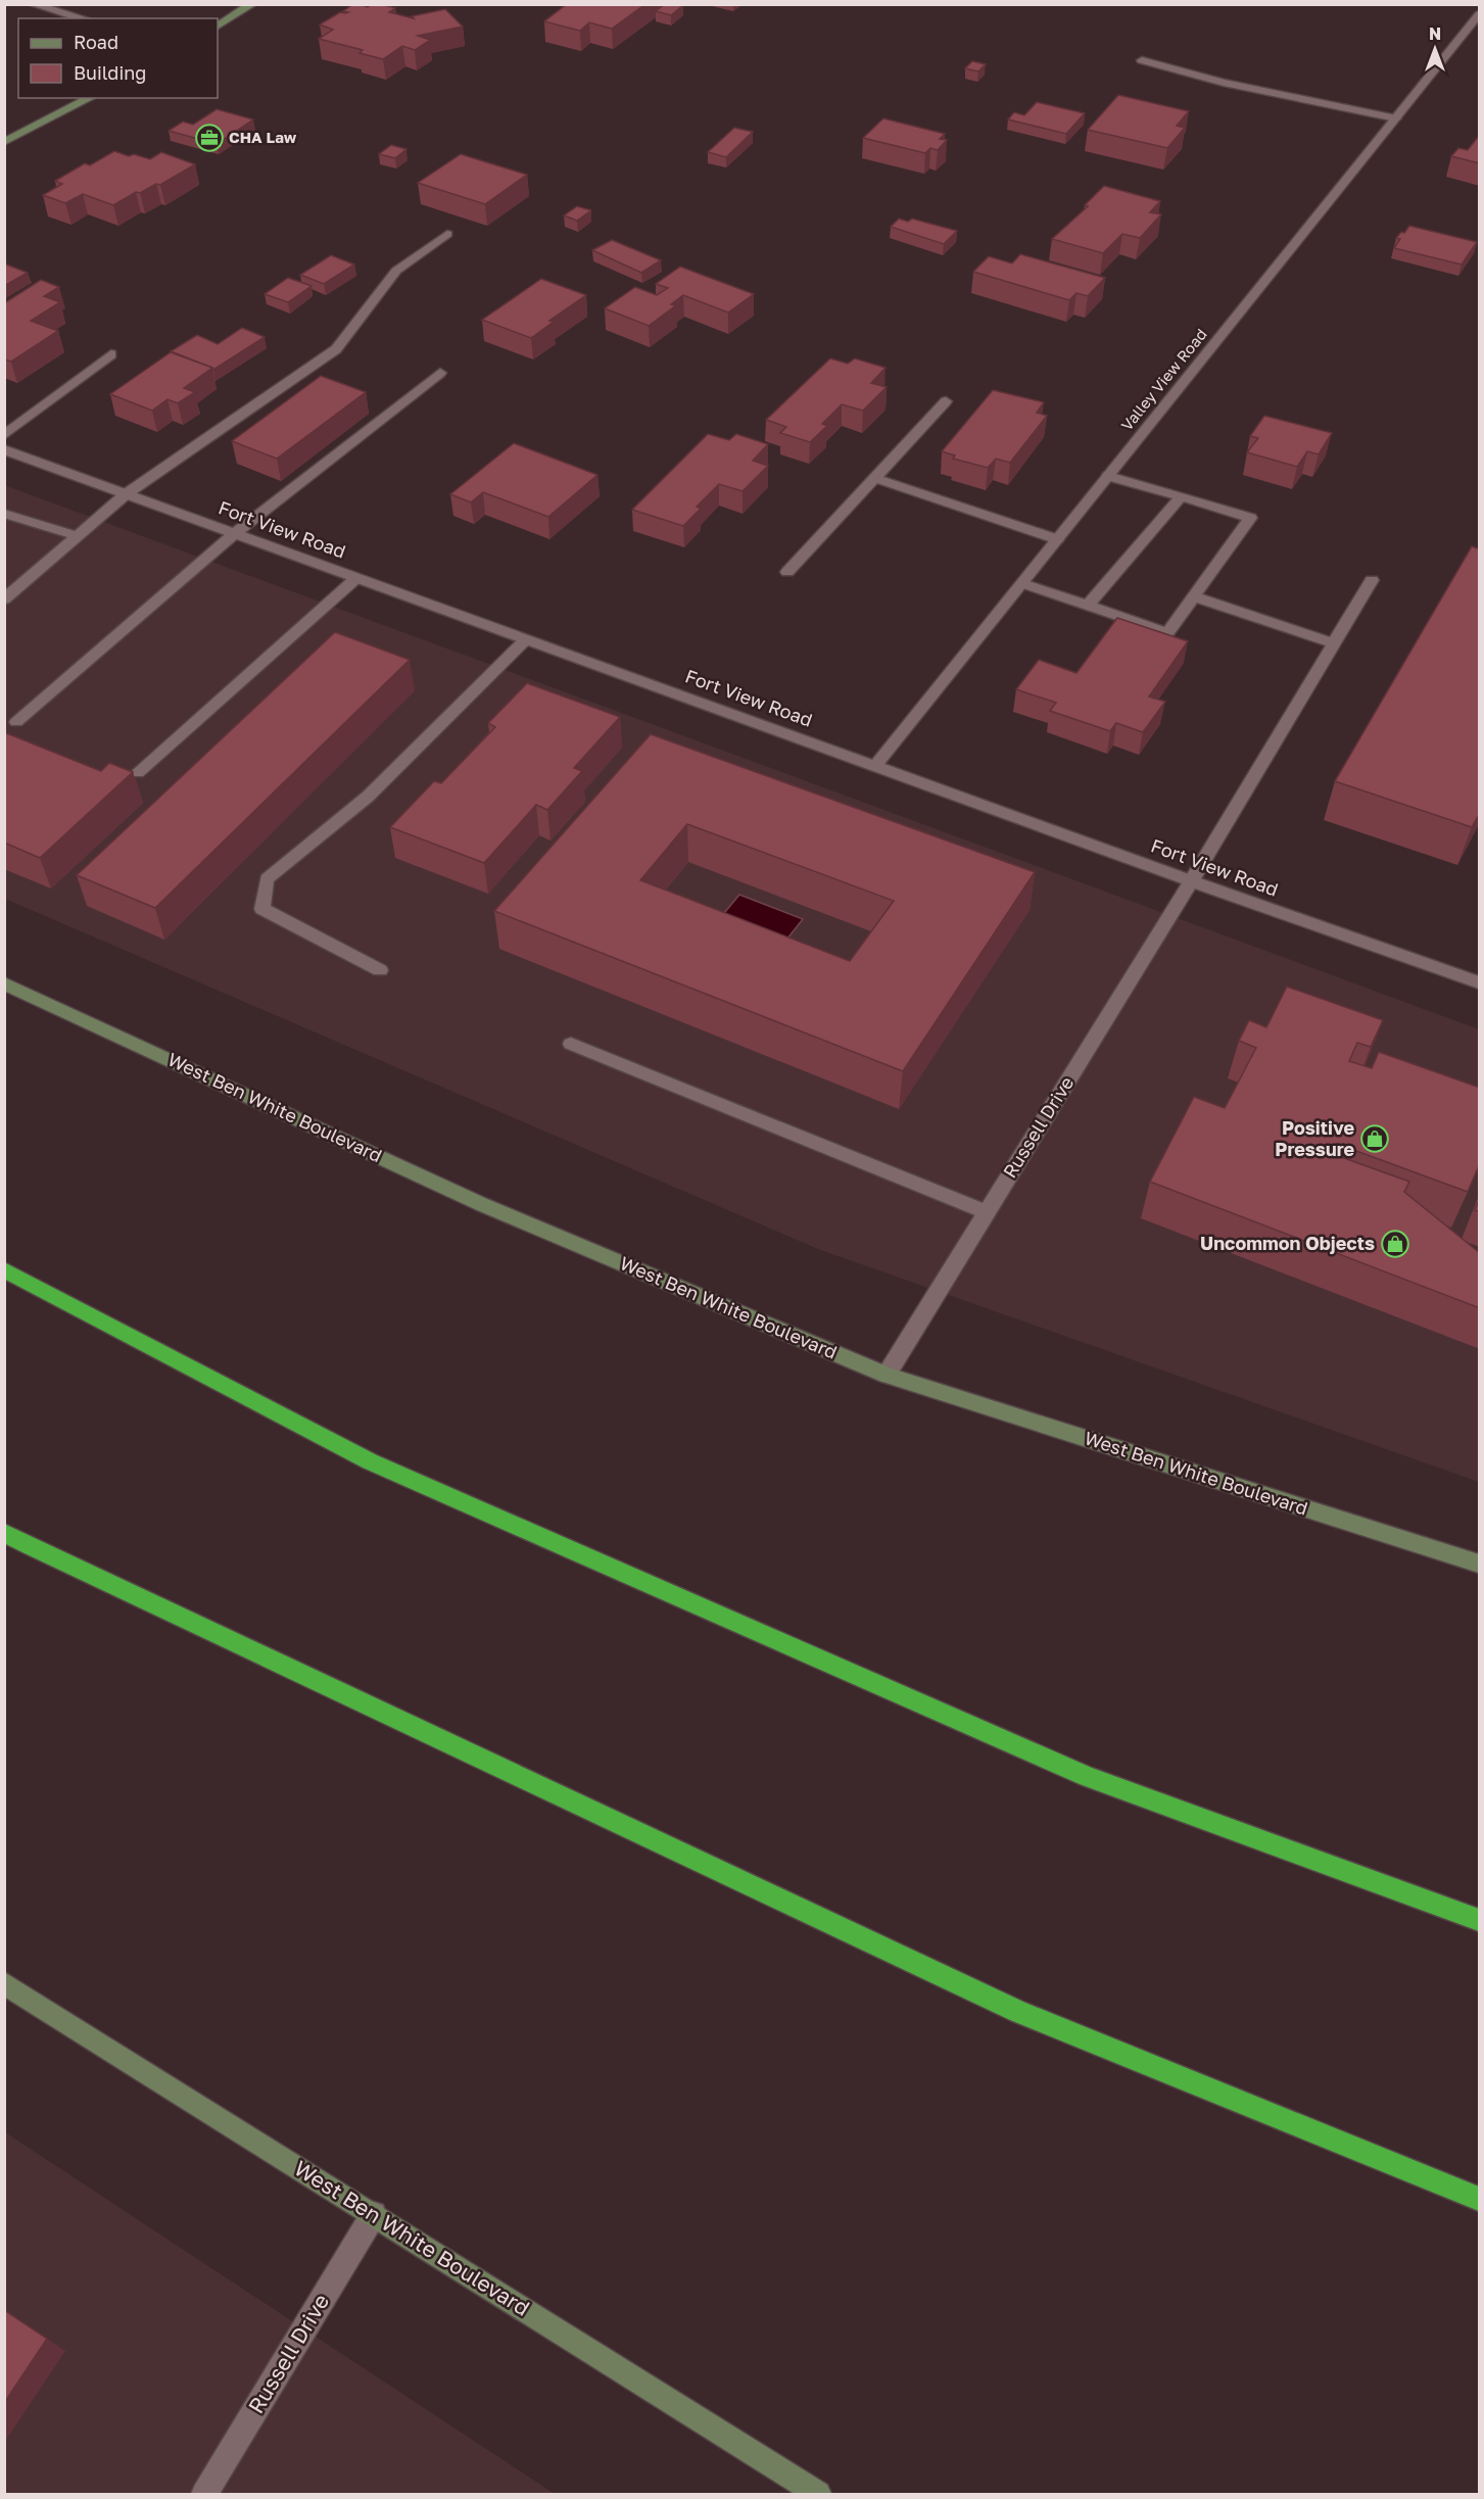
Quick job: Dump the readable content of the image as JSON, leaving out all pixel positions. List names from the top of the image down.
{
  "streets": {
    "main road": ["West Ben White Boulevard"],
    "street": ["Valley View Road", "Fort View Road", "Russell Drive"]
  },
  "crossings": [
    ["Valley View Road", "Fort View Road"],
    ["Fort View Road", "Russell Drive"],
    ["West Ben White Boulevard", "Russell Drive"]
  ],
  "places": {
    "office": ["CHA Law"],
    "shop": ["Positive Pressure", "Uncommon Objects"]
  },
  "legend": ["Road", "Building"],
  "north": "top"
}
